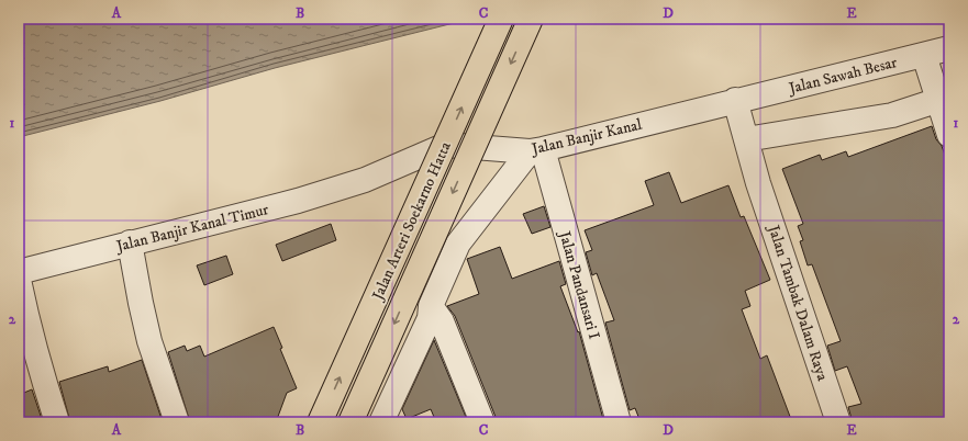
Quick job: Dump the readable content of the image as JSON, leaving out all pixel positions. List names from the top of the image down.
{
  "streets": {
    "main road": ["Jalan Arteri Soekarno Hatta"],
    "street": [
      "Jalan Sawah Besar",
      "Jalan Banjir Kanal",
      "Jalan Banjir Kanal Timur",
      "Jalan Pandansari I",
      "Jalan Tambak Dalam Raya"
    ]
  },
  "crossings": [
    ["Jalan Sawah Besar", "Jalan Banjir Kanal"],
    ["Jalan Sawah Besar", "Jalan Tambak Dalam Raya"],
    ["Jalan Banjir Kanal", "Jalan Banjir Kanal Timur"],
    ["Jalan Banjir Kanal", "Jalan Pandansari I"],
    ["Jalan Banjir Kanal", "Jalan Tambak Dalam Raya"]
  ],
  "grid": {
    "columns": [
      "A",
      "B",
      "C",
      "D",
      "E"
    ],
    "rows": ["1", "2"]
  }
}
